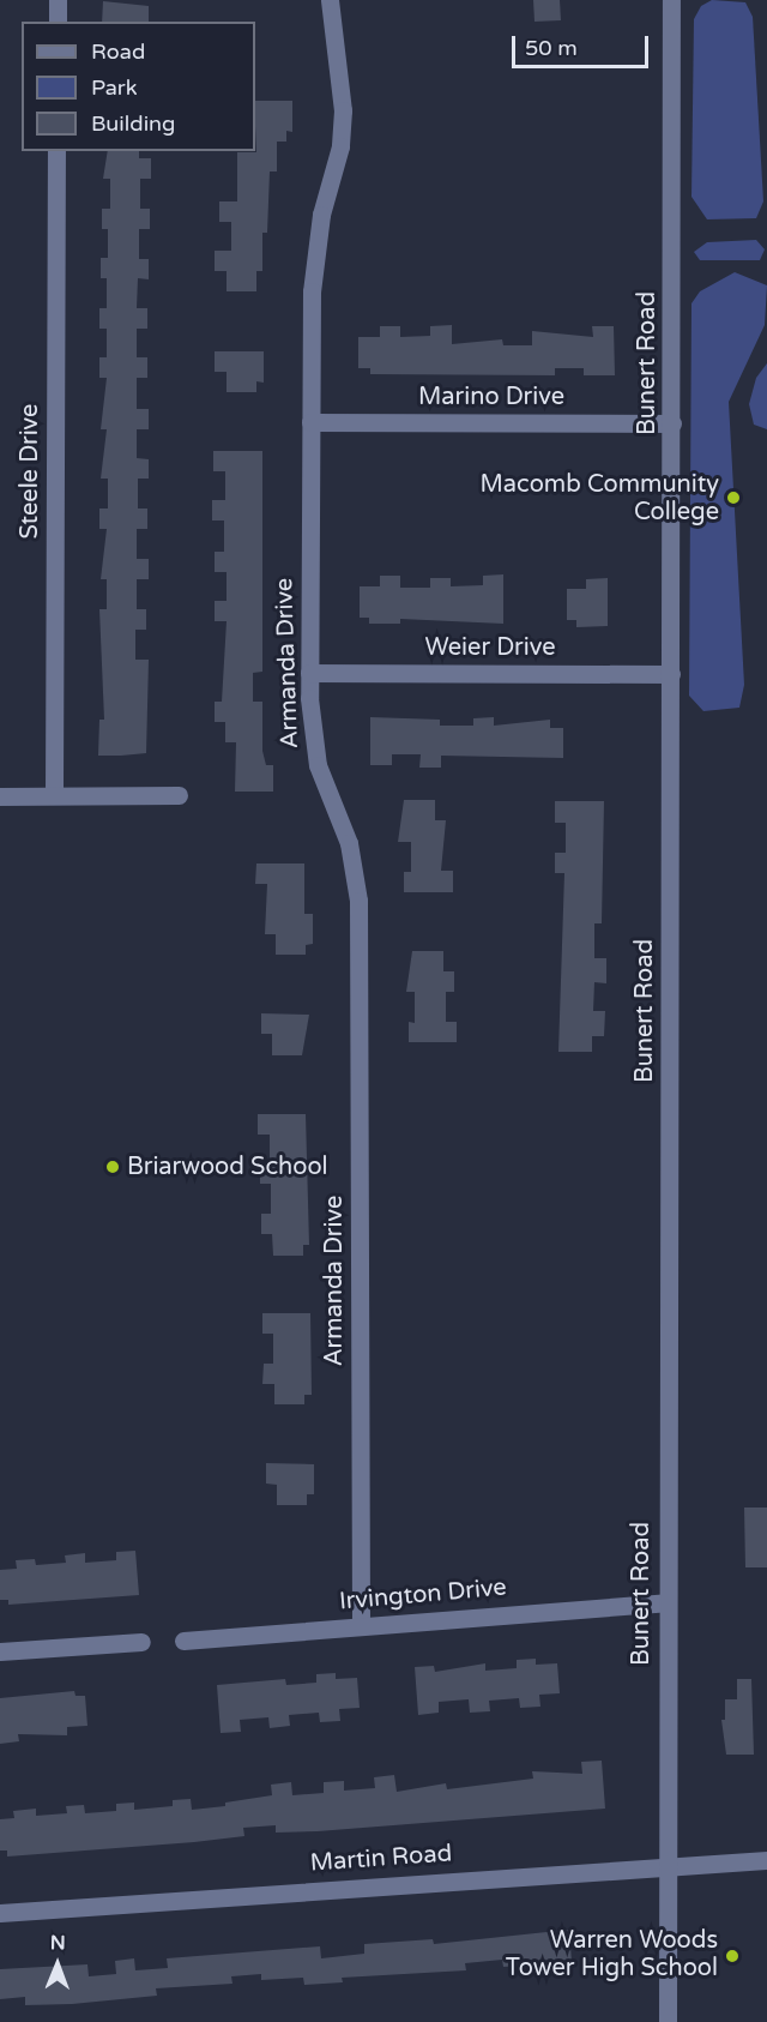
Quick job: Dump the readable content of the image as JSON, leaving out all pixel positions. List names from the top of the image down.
{
  "streets": {
    "street": [
      "Bunert Road",
      "Marino Drive",
      "Steele Drive",
      "Weier Drive",
      "Armanda Drive",
      "Irvington Drive",
      "Martin Road"
    ]
  },
  "crossings": [
    ["Bunert Road", "Marino Drive"],
    ["Bunert Road", "Weier Drive"],
    ["Bunert Road", "Irvington Drive"],
    ["Bunert Road", "Martin Road"],
    ["Marino Drive", "Armanda Drive"],
    ["Weier Drive", "Armanda Drive"],
    ["Armanda Drive", "Irvington Drive"]
  ],
  "places": ["Macomb Community College", "Briarwood School", "Warren Woods Tower High School"],
  "legend": ["Road", "Park", "Building"],
  "scale_bar": "50 m",
  "north": "top"
}
